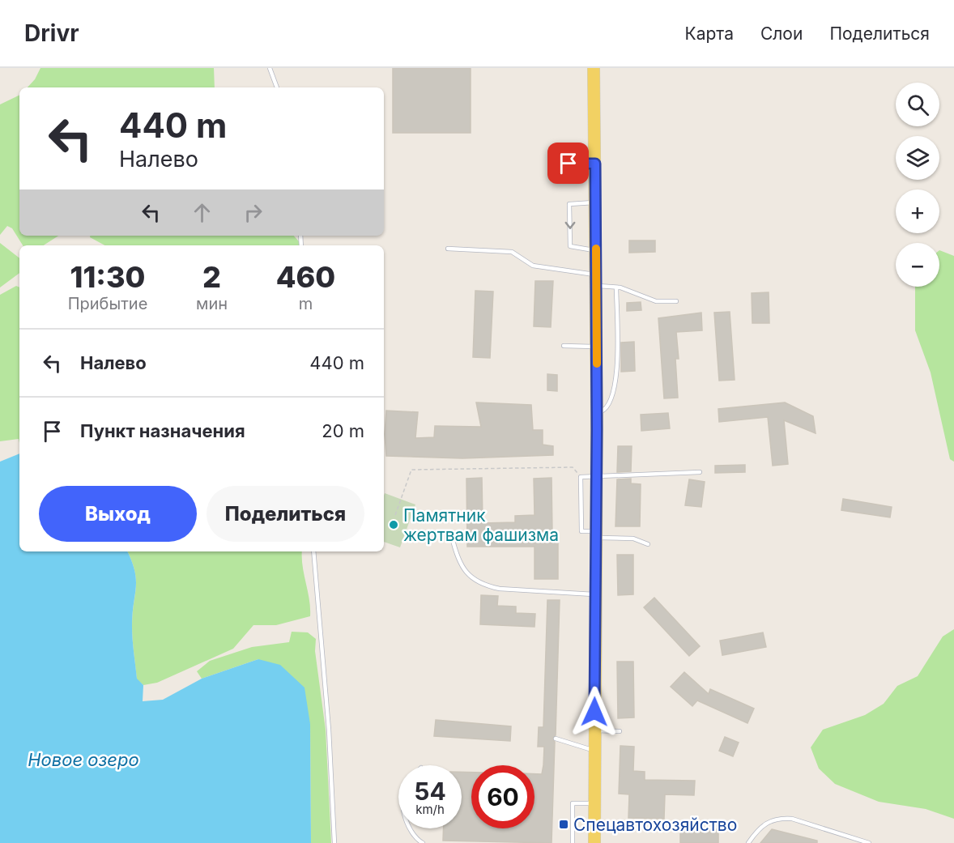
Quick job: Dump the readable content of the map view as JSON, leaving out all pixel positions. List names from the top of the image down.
{
  "water": ["Новое озеро"],
  "places": {
    "other": ["Памятник жертвам фашизма"],
    "transit": ["Спецавтохозяйство"]
  },
  "page": {
    "header": "Drivr",
    "nav": ["Карта", "Слои", "Поделиться"],
    "map_buttons": ["+", "−"],
    "turn": ["440 m", "Налево"],
    "eta": [
      "11:30",
      "Прибытие",
      "2",
      "мин",
      "460",
      "m"
    ],
    "list": [
      {
        "name": "Налево",
        "value": "440 m"
      },
      {
        "name": "Пункт назначения",
        "value": "20 m"
      }
    ],
    "buttons": ["Выход", "Поделиться"],
    "speed": "54 km/h",
    "limit": "60"
  }
}
